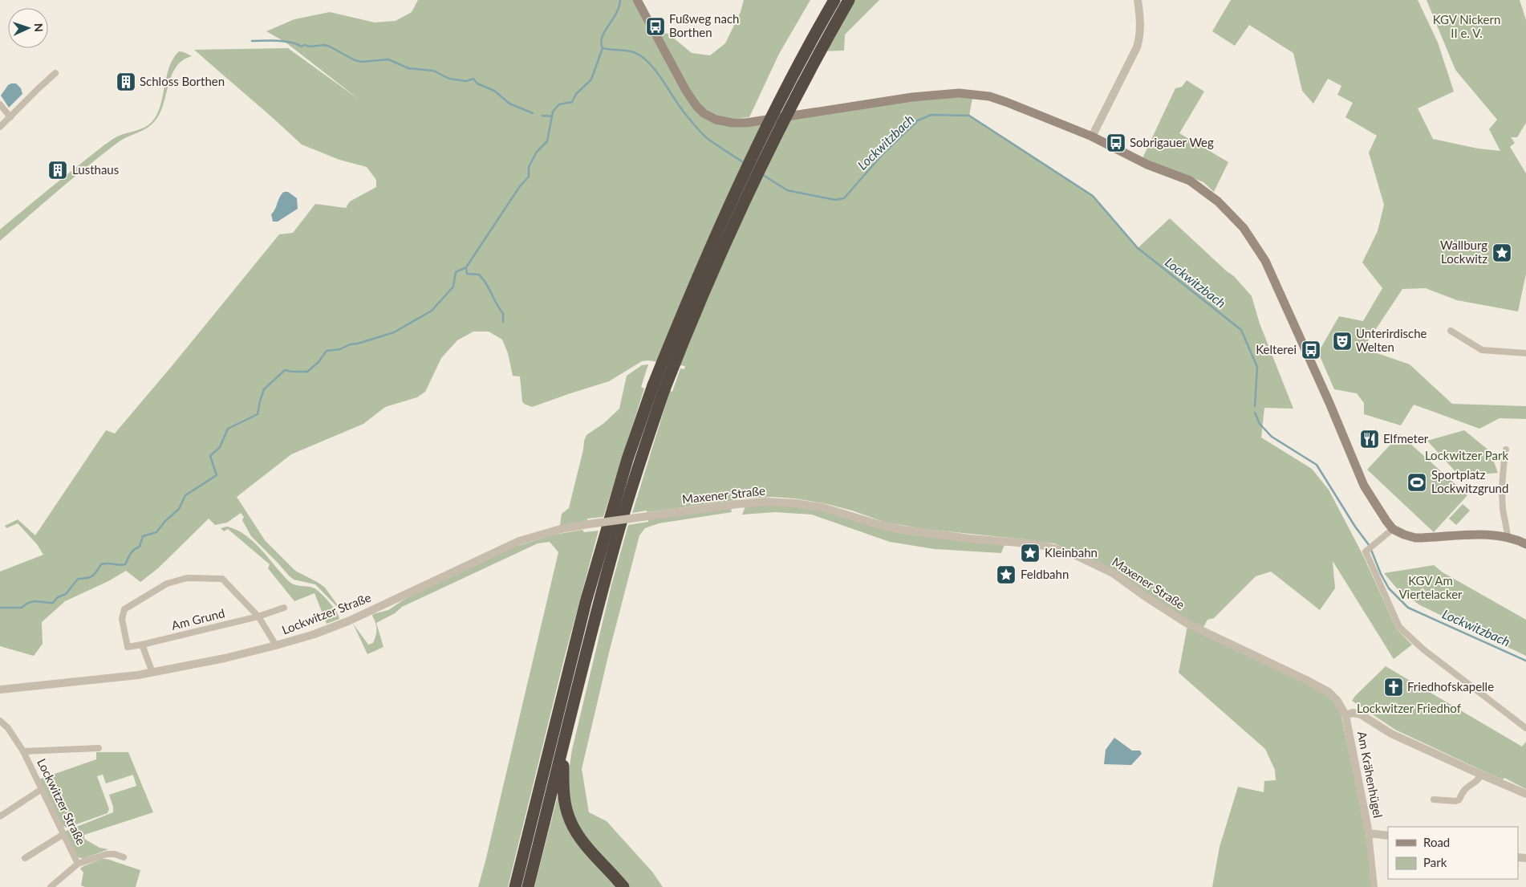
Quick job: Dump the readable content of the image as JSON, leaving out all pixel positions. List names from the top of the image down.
{
  "streets": {
    "street": [
      "Maxener Straße",
      "Lockwitzer Straße",
      "Am Grund",
      "Am Krähenhügel"
    ]
  },
  "crossings": [
    ["Maxener Straße", "Lockwitzer Straße"],
    ["Maxener Straße", "Am Krähenhügel"],
    ["Lockwitzer Straße", "Am Grund"]
  ],
  "water": ["Lockwitzbach"],
  "parks": [
    "KGV Nickern II e. V.",
    "Lockwitzer Park",
    "KGV Am Viertelacker",
    "Lockwitzer Friedhof"
  ],
  "places": {
    "bus stop": ["Fußweg nach Borthen", "Sobrigauer Weg", "Kelterei"],
    "building": ["Schloss Borthen", "Lusthaus"],
    "place": ["Wallburg Lockwitz", "Kleinbahn", "Feldbahn"],
    "theatre": ["Unterirdische Welten"],
    "restaurant": ["Elfmeter"],
    "sports": ["Sportplatz Lockwitzgrund"],
    "church": ["Friedhofskapelle"]
  },
  "legend": ["Road", "Park"],
  "north": "right"
}
